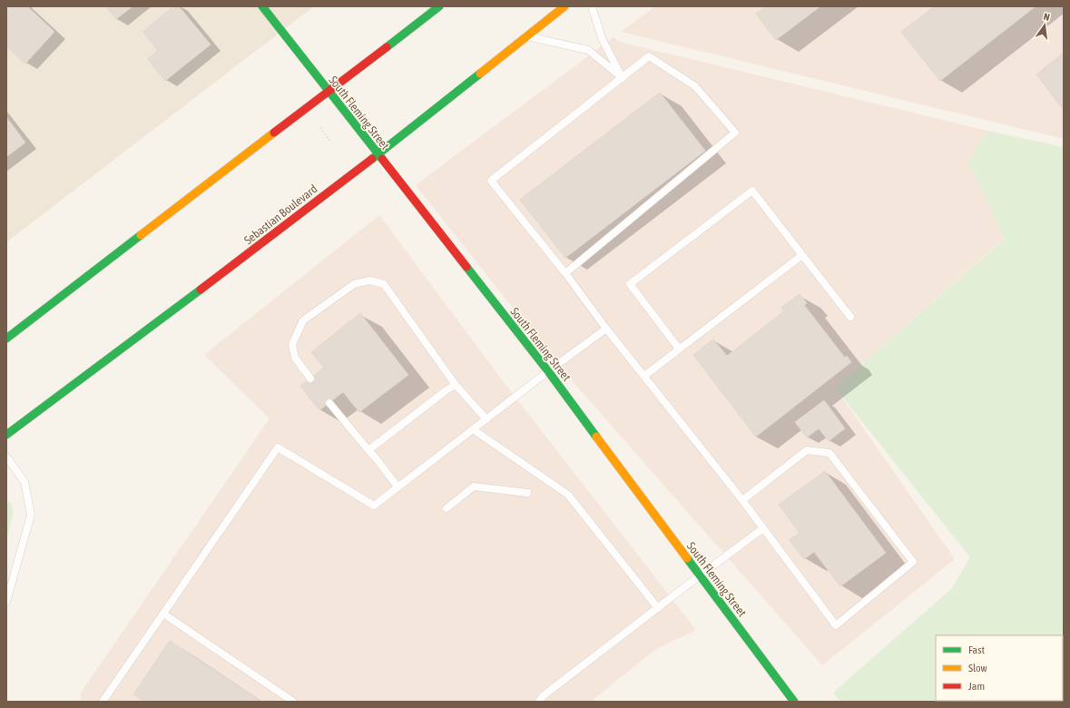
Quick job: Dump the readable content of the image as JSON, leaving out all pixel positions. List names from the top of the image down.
{
  "streets": {
    "main road": ["South Fleming Street", "Sebastian Boulevard"]
  },
  "crossings": [
    ["South Fleming Street", "Sebastian Boulevard"]
  ],
  "legend": ["Fast", "Slow", "Jam"],
  "north": "top"
}
